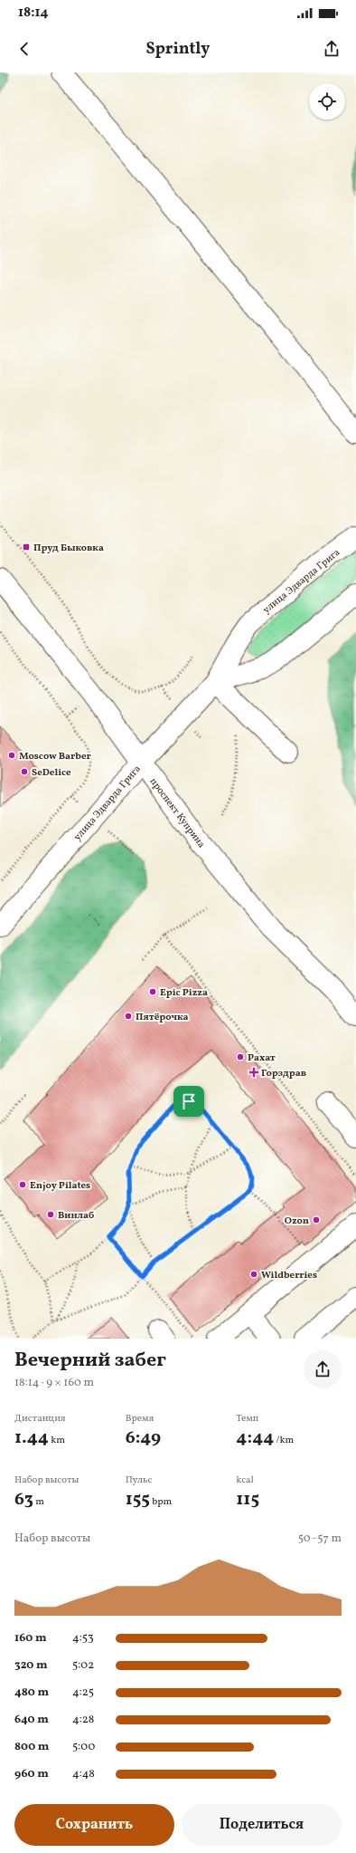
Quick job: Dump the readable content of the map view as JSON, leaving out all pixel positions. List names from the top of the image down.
{
  "streets": {
    "street": ["улица Эдварда Грига", "проспект Куприна"]
  },
  "crossings": [
    ["улица Эдварда Грига", "проспект Куприна"]
  ],
  "places": {
    "transit": ["Пруд Быковка"],
    "other": [
      "Moscow Barber",
      "SeDelice",
      "Epic Pizza",
      "Пятёрочка",
      "Рахат",
      "Enjoy Pilates",
      "Винлаб",
      "Ozon",
      "Wildberries"
    ],
    "health": ["Горздрав"]
  },
  "page": {
    "status": "18:14",
    "header": "Sprintly",
    "heading": ["Вечерний забег", "18:14 · 9 × 160 m"],
    "stats": [
      ["Дистанция", "1.44 km"],
      ["Время", "6:49"],
      ["Темп", "4:44 /km"],
      ["Набор высоты", "63 m"],
      ["Пульс", "155 bpm"],
      ["kcal", "115"]
    ],
    "chart": ["Набор высоты", "50–57 m"],
    "list": [
      {
        "name": "160 m",
        "note": "4:53"
      },
      {
        "name": "320 m",
        "note": "5:02"
      },
      {
        "name": "480 m",
        "note": "4:25"
      },
      {
        "name": "640 m",
        "note": "4:28"
      },
      {
        "name": "800 m",
        "note": "5:00"
      },
      {
        "name": "960 m",
        "note": "4:48"
      }
    ],
    "buttons": ["Сохранить", "Поделиться"]
  }
}
